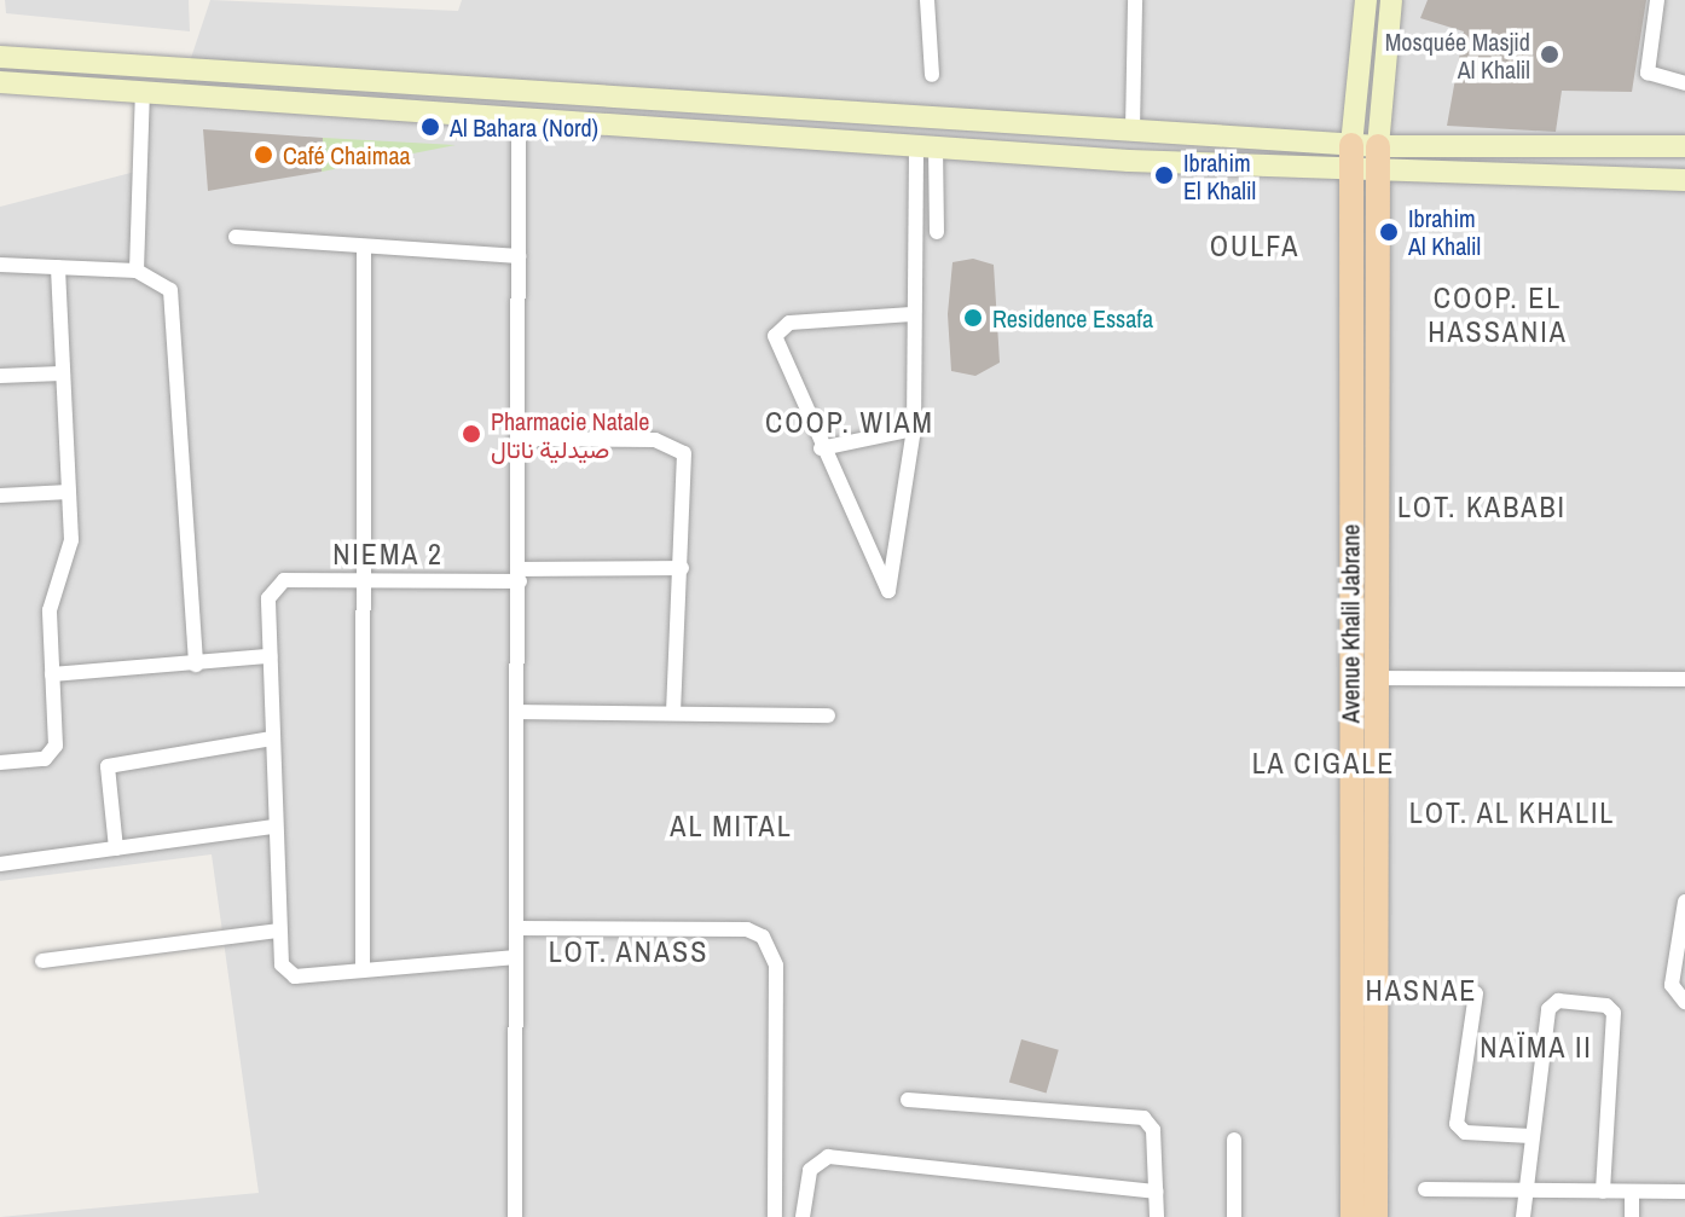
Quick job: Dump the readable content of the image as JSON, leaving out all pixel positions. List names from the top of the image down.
{
  "streets": {
    "main road": ["Avenue Khalil Jabrane"]
  },
  "districts": [
    "OULFA",
    "COOP. EL HASSANIA",
    "COOP. WIAM",
    "LOT. KABABI",
    "NIEMA 2",
    "LA CIGALE",
    "LOT. AL KHALIL",
    "AL MITAL",
    "LOT. ANASS",
    "HASNAE",
    "NAÏMA II"
  ],
  "places": [
    "Mosquée Masjid Al Khalil",
    "Al Bahara (Nord)",
    "Café Chaimaa",
    "Ibrahim El Khalil",
    "Ibrahim Al Khalil",
    "Residence Essafa",
    "Pharmacie Natale صيدلية ناتال"
  ]
}
